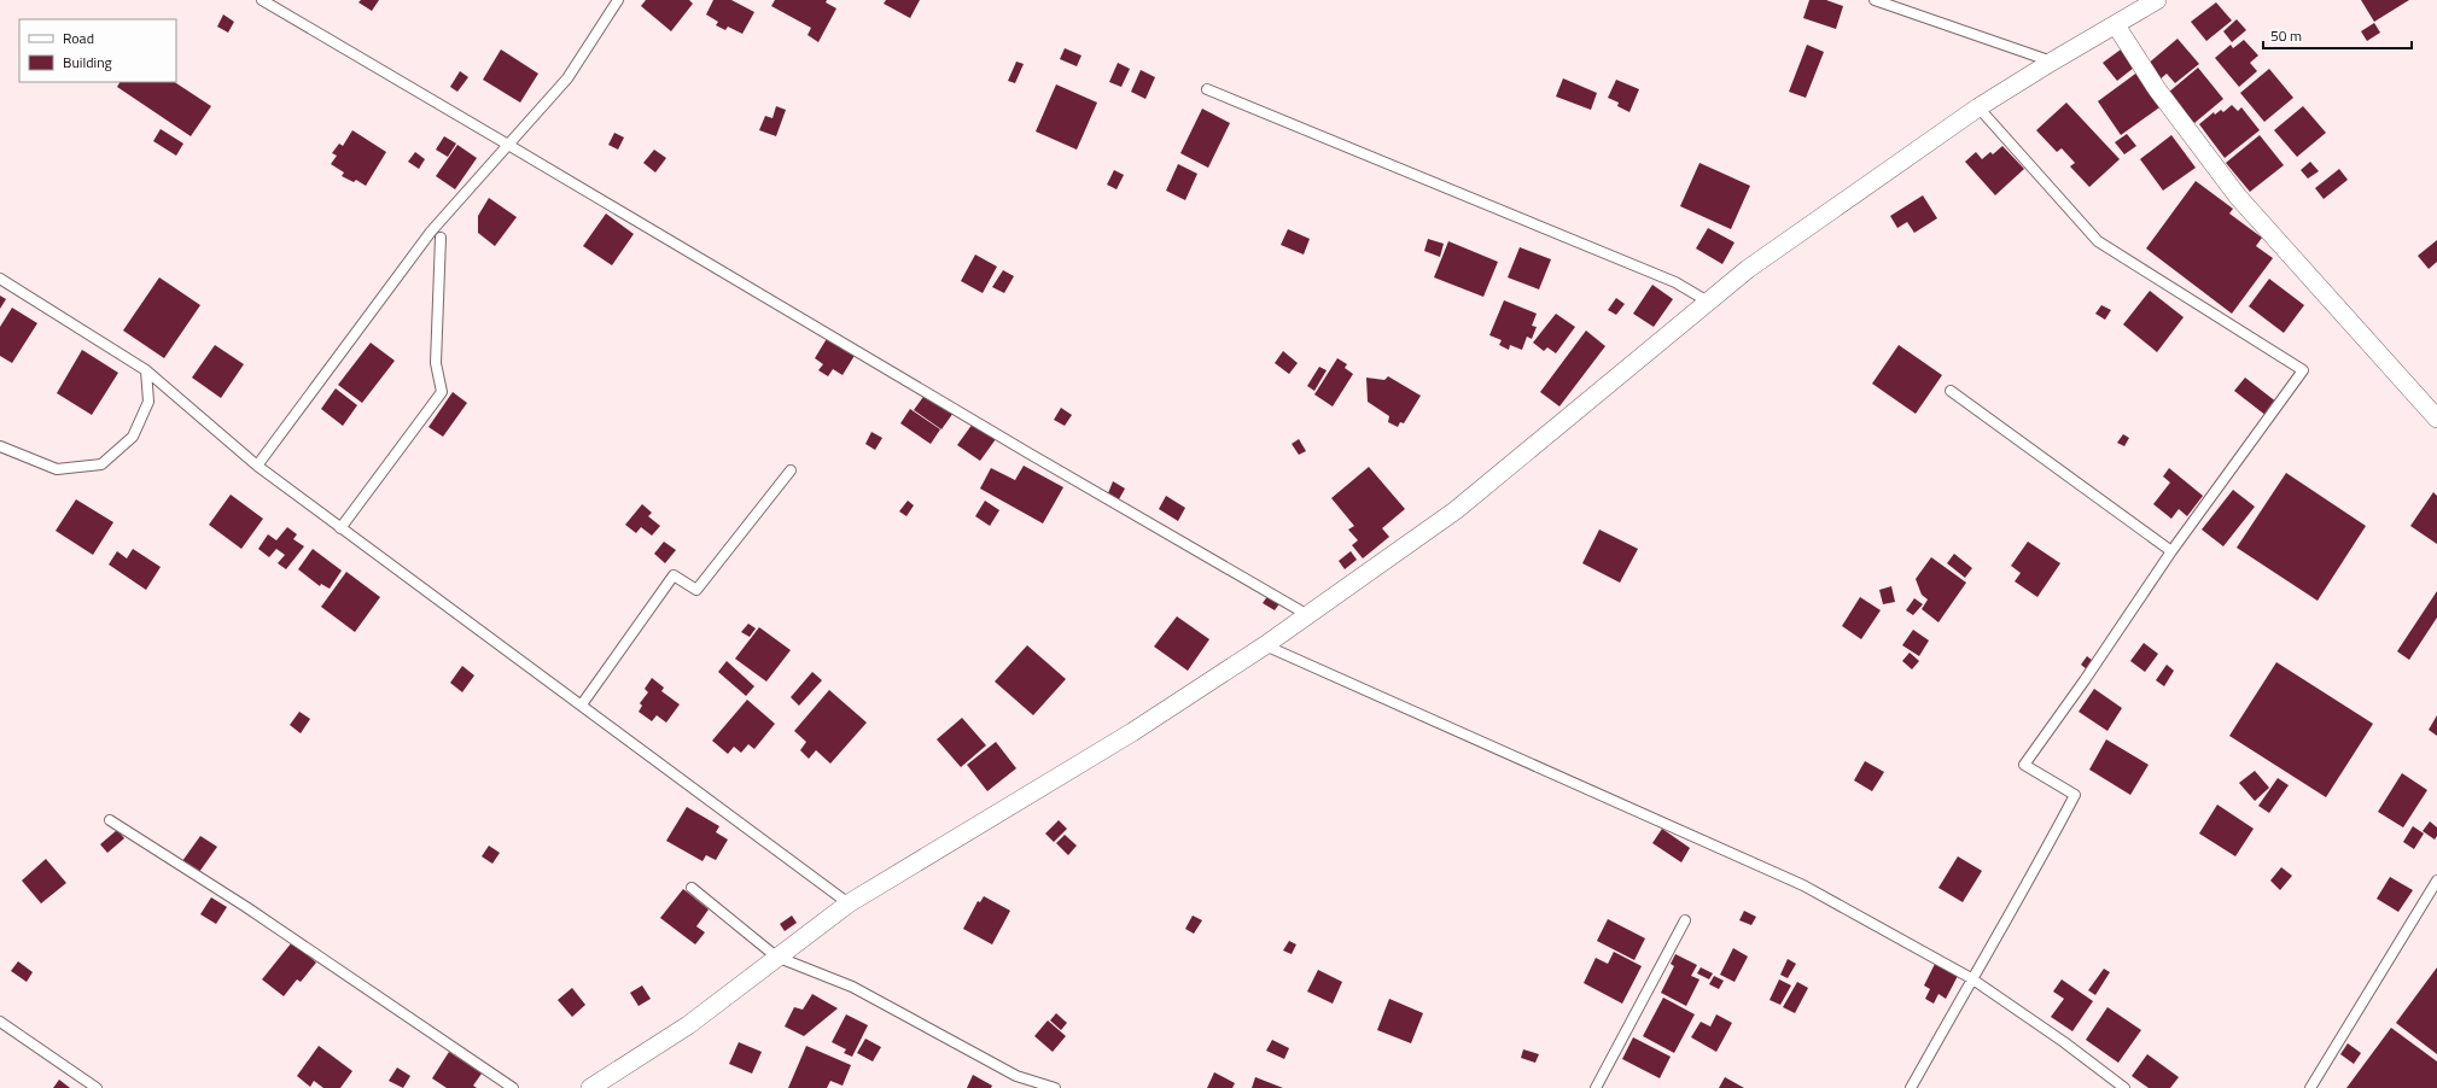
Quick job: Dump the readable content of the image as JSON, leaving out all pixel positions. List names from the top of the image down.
{
  "legend": ["Road", "Building"],
  "scale_bar": "50 m"
}
